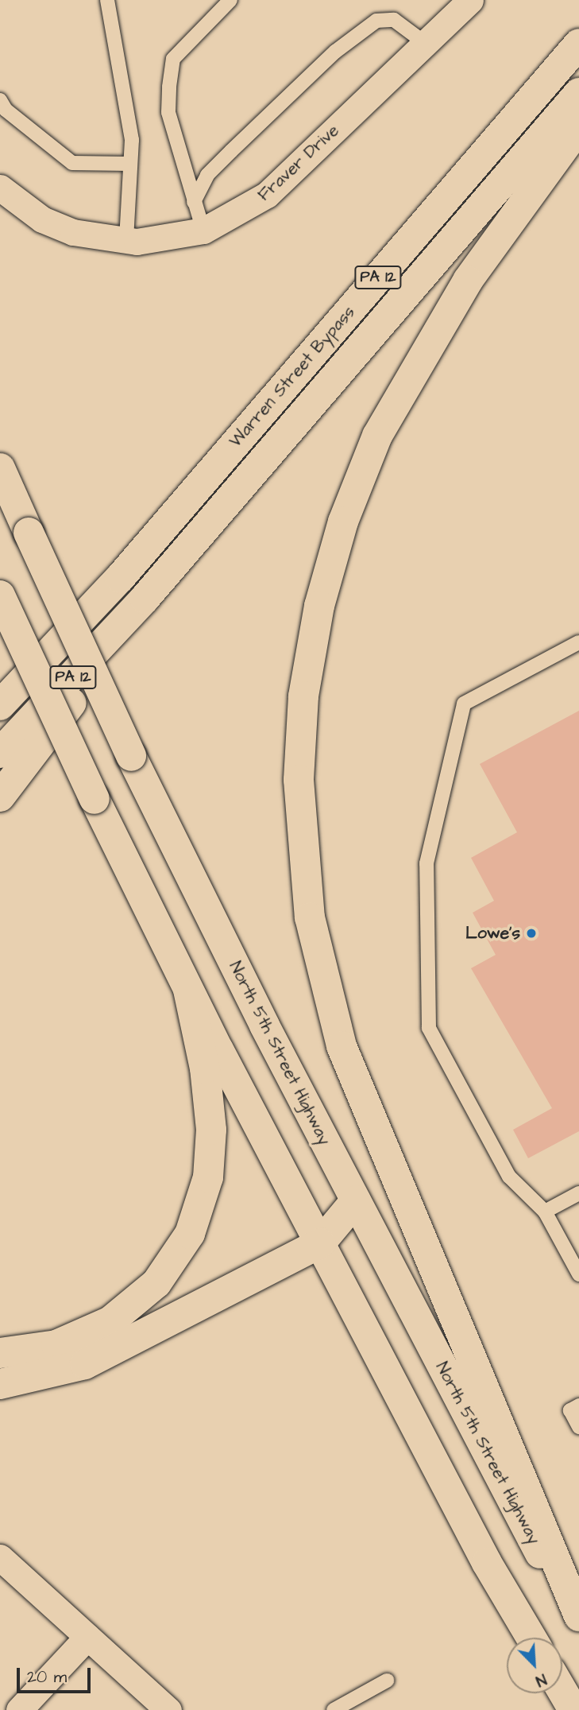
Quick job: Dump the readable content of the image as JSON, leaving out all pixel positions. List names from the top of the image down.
{
  "streets": {
    "main road": ["PA 12", "Warren Street Bypass", "North 5th Street Highway"],
    "street": ["Fraver Drive"]
  },
  "places": ["Lowe's"],
  "scale_bar": "20 m",
  "north": "bottom right"
}
